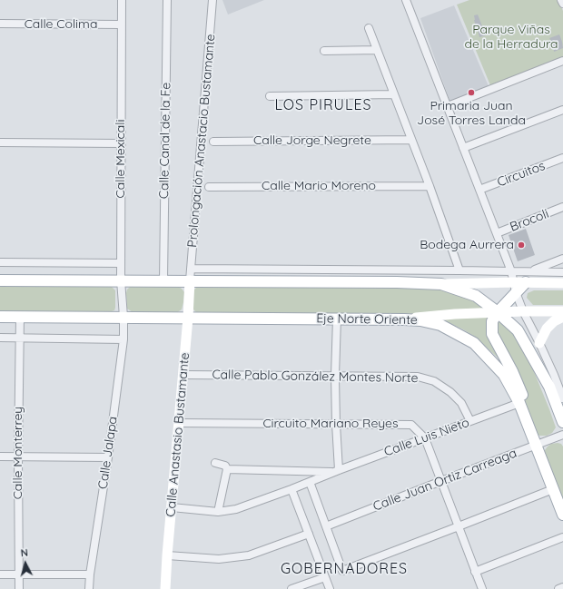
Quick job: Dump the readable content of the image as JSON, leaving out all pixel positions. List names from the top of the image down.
{
  "streets": {
    "main road": ["Eje Norte Oriente"],
    "street": [
      "Calle Colima",
      "Calle Canal de la Fe",
      "Prolongación Anastacio Bustamante",
      "Calle Jorge Negrete",
      "Calle Mexicali",
      "Circuitos",
      "Calle Mario Moreno",
      "Brocoli",
      "Calle Pablo González Montes Norte",
      "Circuito Mariano Reyes",
      "Calle Anastasio Bustamante",
      "Calle Luis Nieto",
      "Calle Monterrey",
      "Calle Jalapa",
      "Calle Juan Ortiz Carreaga"
    ]
  },
  "crossings": [
    ["Calle Colima", "Calle Mexicali"],
    ["Prolongación Anastacio Bustamante", "Calle Anastasio Bustamante"],
    ["Calle Mexicali", "Eje Norte Oriente"],
    ["Calle Mexicali", "Calle Jalapa"],
    ["Eje Norte Oriente", "Calle Anastasio Bustamante"],
    ["Eje Norte Oriente", "Calle Luis Nieto"],
    ["Eje Norte Oriente", "Calle Monterrey"],
    ["Eje Norte Oriente", "Calle Jalapa"],
    ["Eje Norte Oriente", "Calle Juan Ortiz Carreaga"],
    ["Calle Pablo González Montes Norte", "Calle Anastasio Bustamante"],
    ["Calle Pablo González Montes Norte", "Calle Luis Nieto"],
    ["Circuito Mariano Reyes", "Calle Anastasio Bustamante"],
    ["Circuito Mariano Reyes", "Calle Luis Nieto"],
    ["Circuito Mariano Reyes", "Calle Juan Ortiz Carreaga"],
    ["Calle Anastasio Bustamante", "Calle Luis Nieto"]
  ],
  "districts": ["LOS PIRULES", "GOBERNADORES"],
  "parks": ["Parque Viñas de la Herradura"],
  "places": ["Primaria Juan José Torres Landa", "Bodega Aurrera"],
  "north": "top"
}
